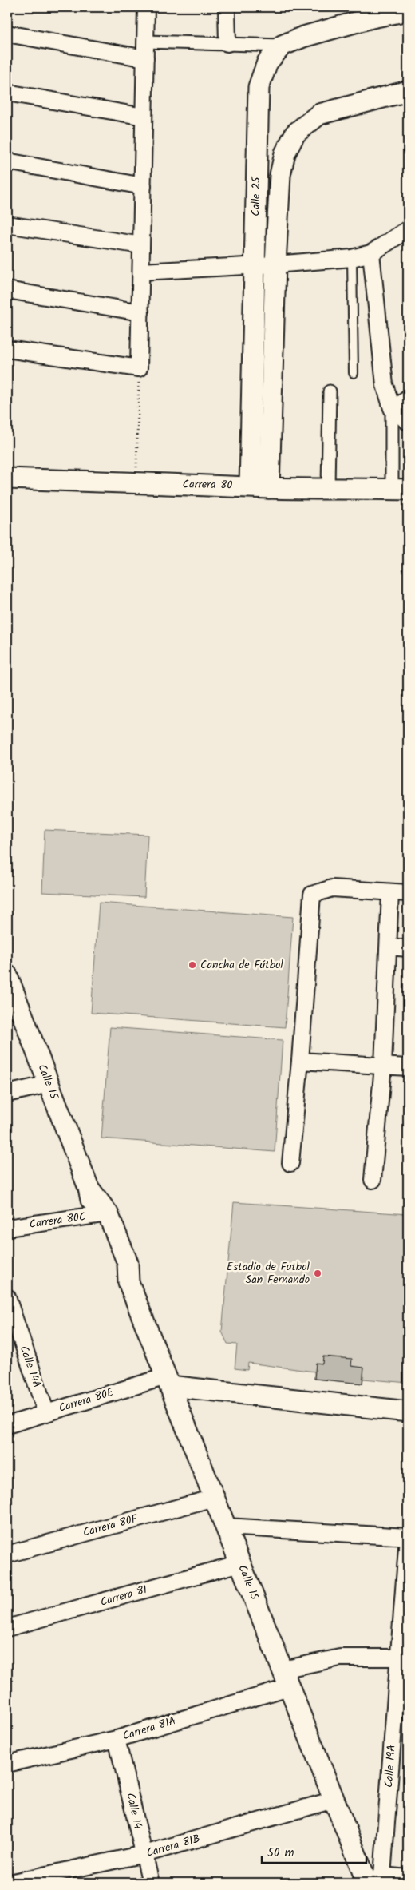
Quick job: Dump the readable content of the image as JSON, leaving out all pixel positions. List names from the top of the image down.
{
  "streets": {
    "street": [
      "Calle 25",
      "Carrera 80",
      "Calle 15",
      "Carrera 80C",
      "Calle 14A",
      "Carrera 80E",
      "Carrera 80F",
      "Carrera 81",
      "Carrera 81A",
      "Calle 19A",
      "Calle 14",
      "Carrera 81B"
    ]
  },
  "crossings": [
    ["Calle 25", "Carrera 80"],
    ["Calle 15", "Carrera 80C"],
    ["Calle 15", "Carrera 80E"],
    ["Calle 15", "Carrera 80F"],
    ["Calle 15", "Carrera 81"],
    ["Calle 15", "Carrera 81A"],
    ["Calle 15", "Calle 19A"],
    ["Calle 15", "Carrera 81B"],
    ["Calle 14A", "Carrera 80E"],
    ["Carrera 81A", "Calle 14"],
    ["Calle 14", "Carrera 81B"]
  ],
  "places": ["Cancha de Fútbol", "Estadio de Futbol San Fernando"],
  "scale_bar": "50 m"
}
